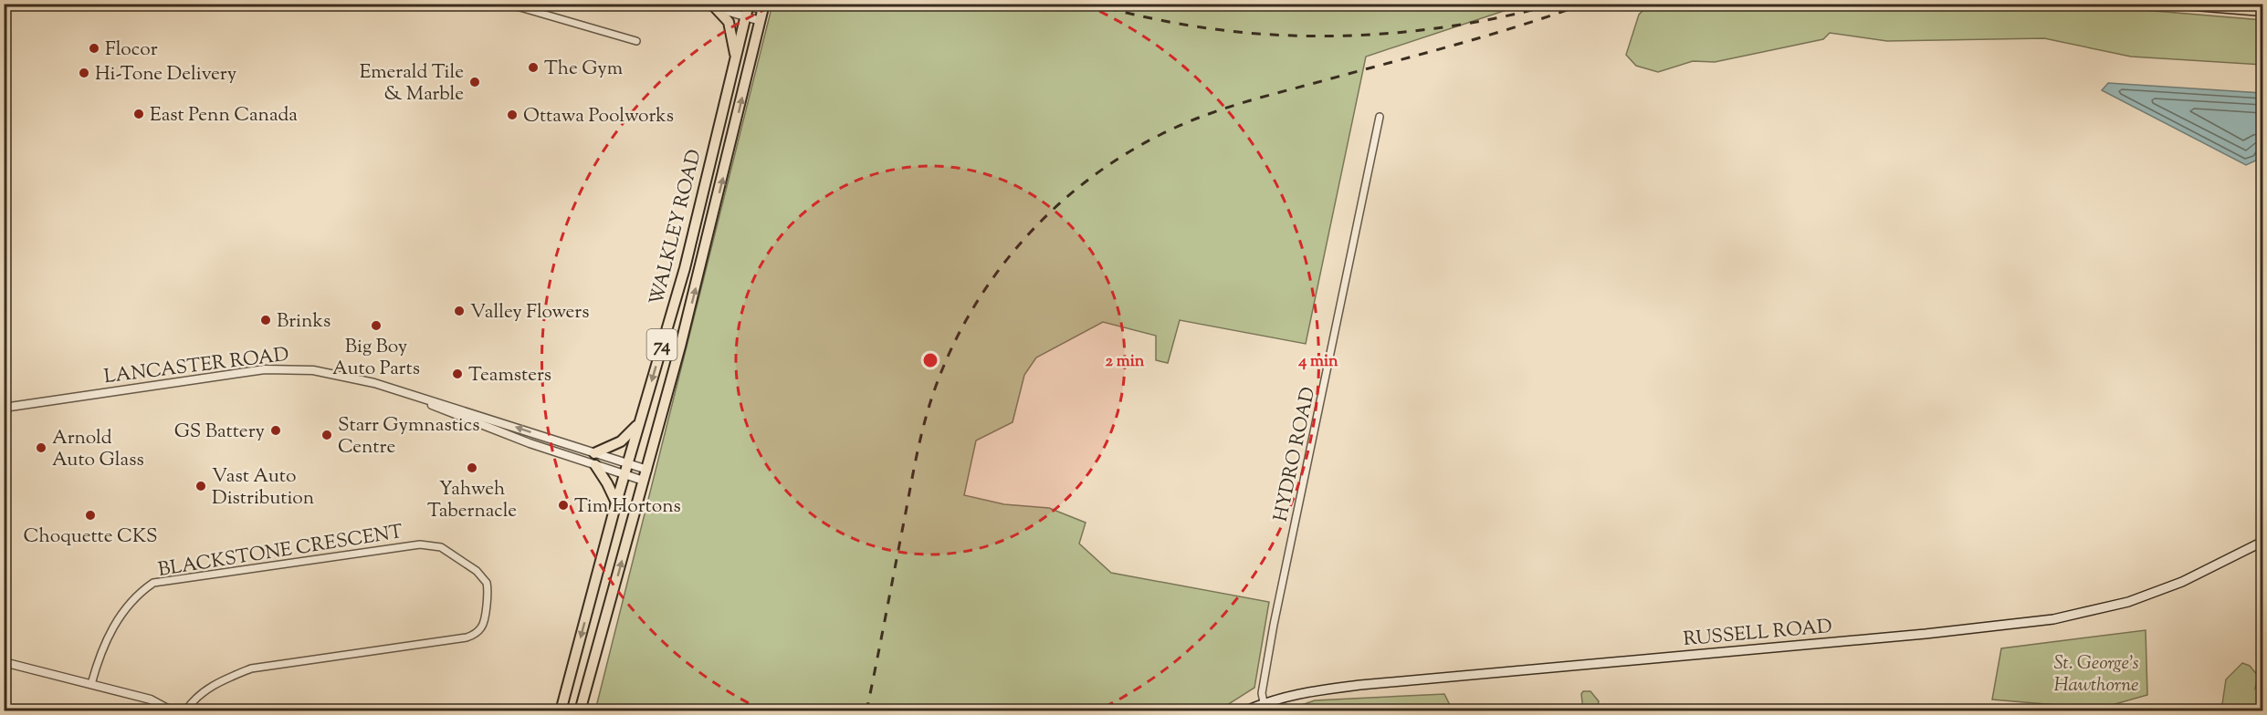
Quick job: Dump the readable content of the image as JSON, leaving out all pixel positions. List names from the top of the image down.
{
  "streets": {
    "main road": ["WALKLEY ROAD", "74", "RUSSELL ROAD"],
    "street": ["LANCASTER ROAD", "HYDRO ROAD", "BLACKSTONE CRESCENT"]
  },
  "crossings": [
    ["WALKLEY ROAD", "LANCASTER ROAD"],
    ["HYDRO ROAD", "RUSSELL ROAD"]
  ],
  "parks": ["St. George's Hawthorne"],
  "places": [
    "Flocor",
    "The Gym",
    "Hi-Tone Delivery",
    "Emerald Tile & Marble",
    "East Penn Canada",
    "Ottawa Poolworks",
    "Valley Flowers",
    "Brinks",
    "Big Boy Auto Parts",
    "Teamsters",
    "GS Battery",
    "Starr Gymnastics Centre",
    "Arnold Auto Glass",
    "Yahweh Tabernacle",
    "Vast Auto Distribution",
    "Tim Hortons",
    "Choquette CKS"
  ],
  "rings": ["2 min", "4 min"]
}
